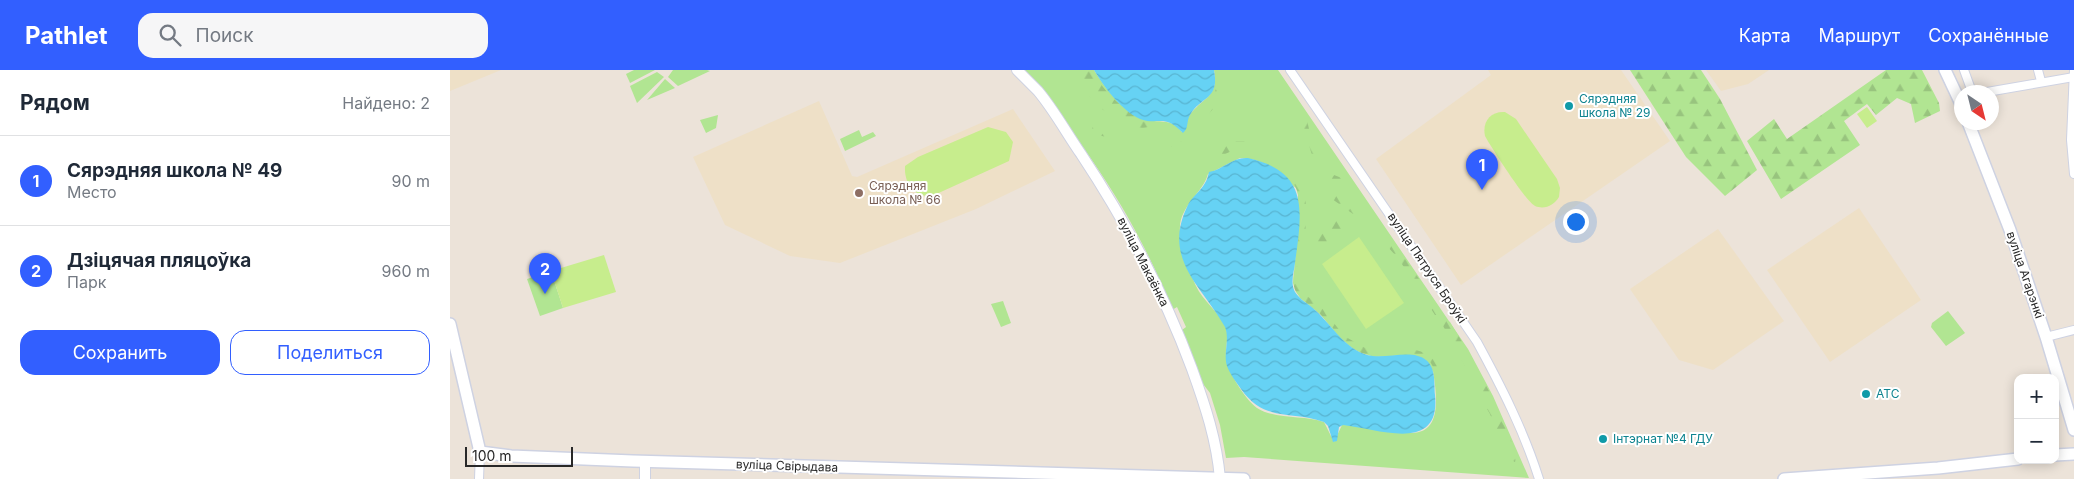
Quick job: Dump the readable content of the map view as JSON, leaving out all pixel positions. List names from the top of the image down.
{
  "streets": {
    "main road": ["вуліца Агарэнкі", "вуліца Свірыдава"],
    "street": ["вуліца Макаёнка", "вуліца Пятруся Броўкі"]
  },
  "crossings": [
    ["вуліца Макаёнка", "вуліца Свірыдава"]
  ],
  "places": [
    "Сярэдняя школа № 29",
    "Сярэдняя школа № 66",
    "АТС",
    "Інтэрнат №4 ГДУ"
  ],
  "scale_bar": "100 m",
  "north": "bottom right",
  "page": {
    "header": "Pathlet",
    "search": "Поиск",
    "nav": ["Карта", "Маршрут", "Сохранённые"],
    "heading": ["Рядом", "Найдено: 2"],
    "list": [
      {
        "mark": "1",
        "name": "Сярэдняя школа № 49",
        "note": "Место",
        "value": "90 m"
      },
      {
        "mark": "2",
        "name": "Дзіцячая пляцоўка",
        "note": "Парк",
        "value": "960 m"
      }
    ],
    "pins": ["1", "2"],
    "buttons": ["Сохранить", "Поделиться"],
    "map_buttons": ["+", "−"],
    "scale": "100 m"
  }
}
